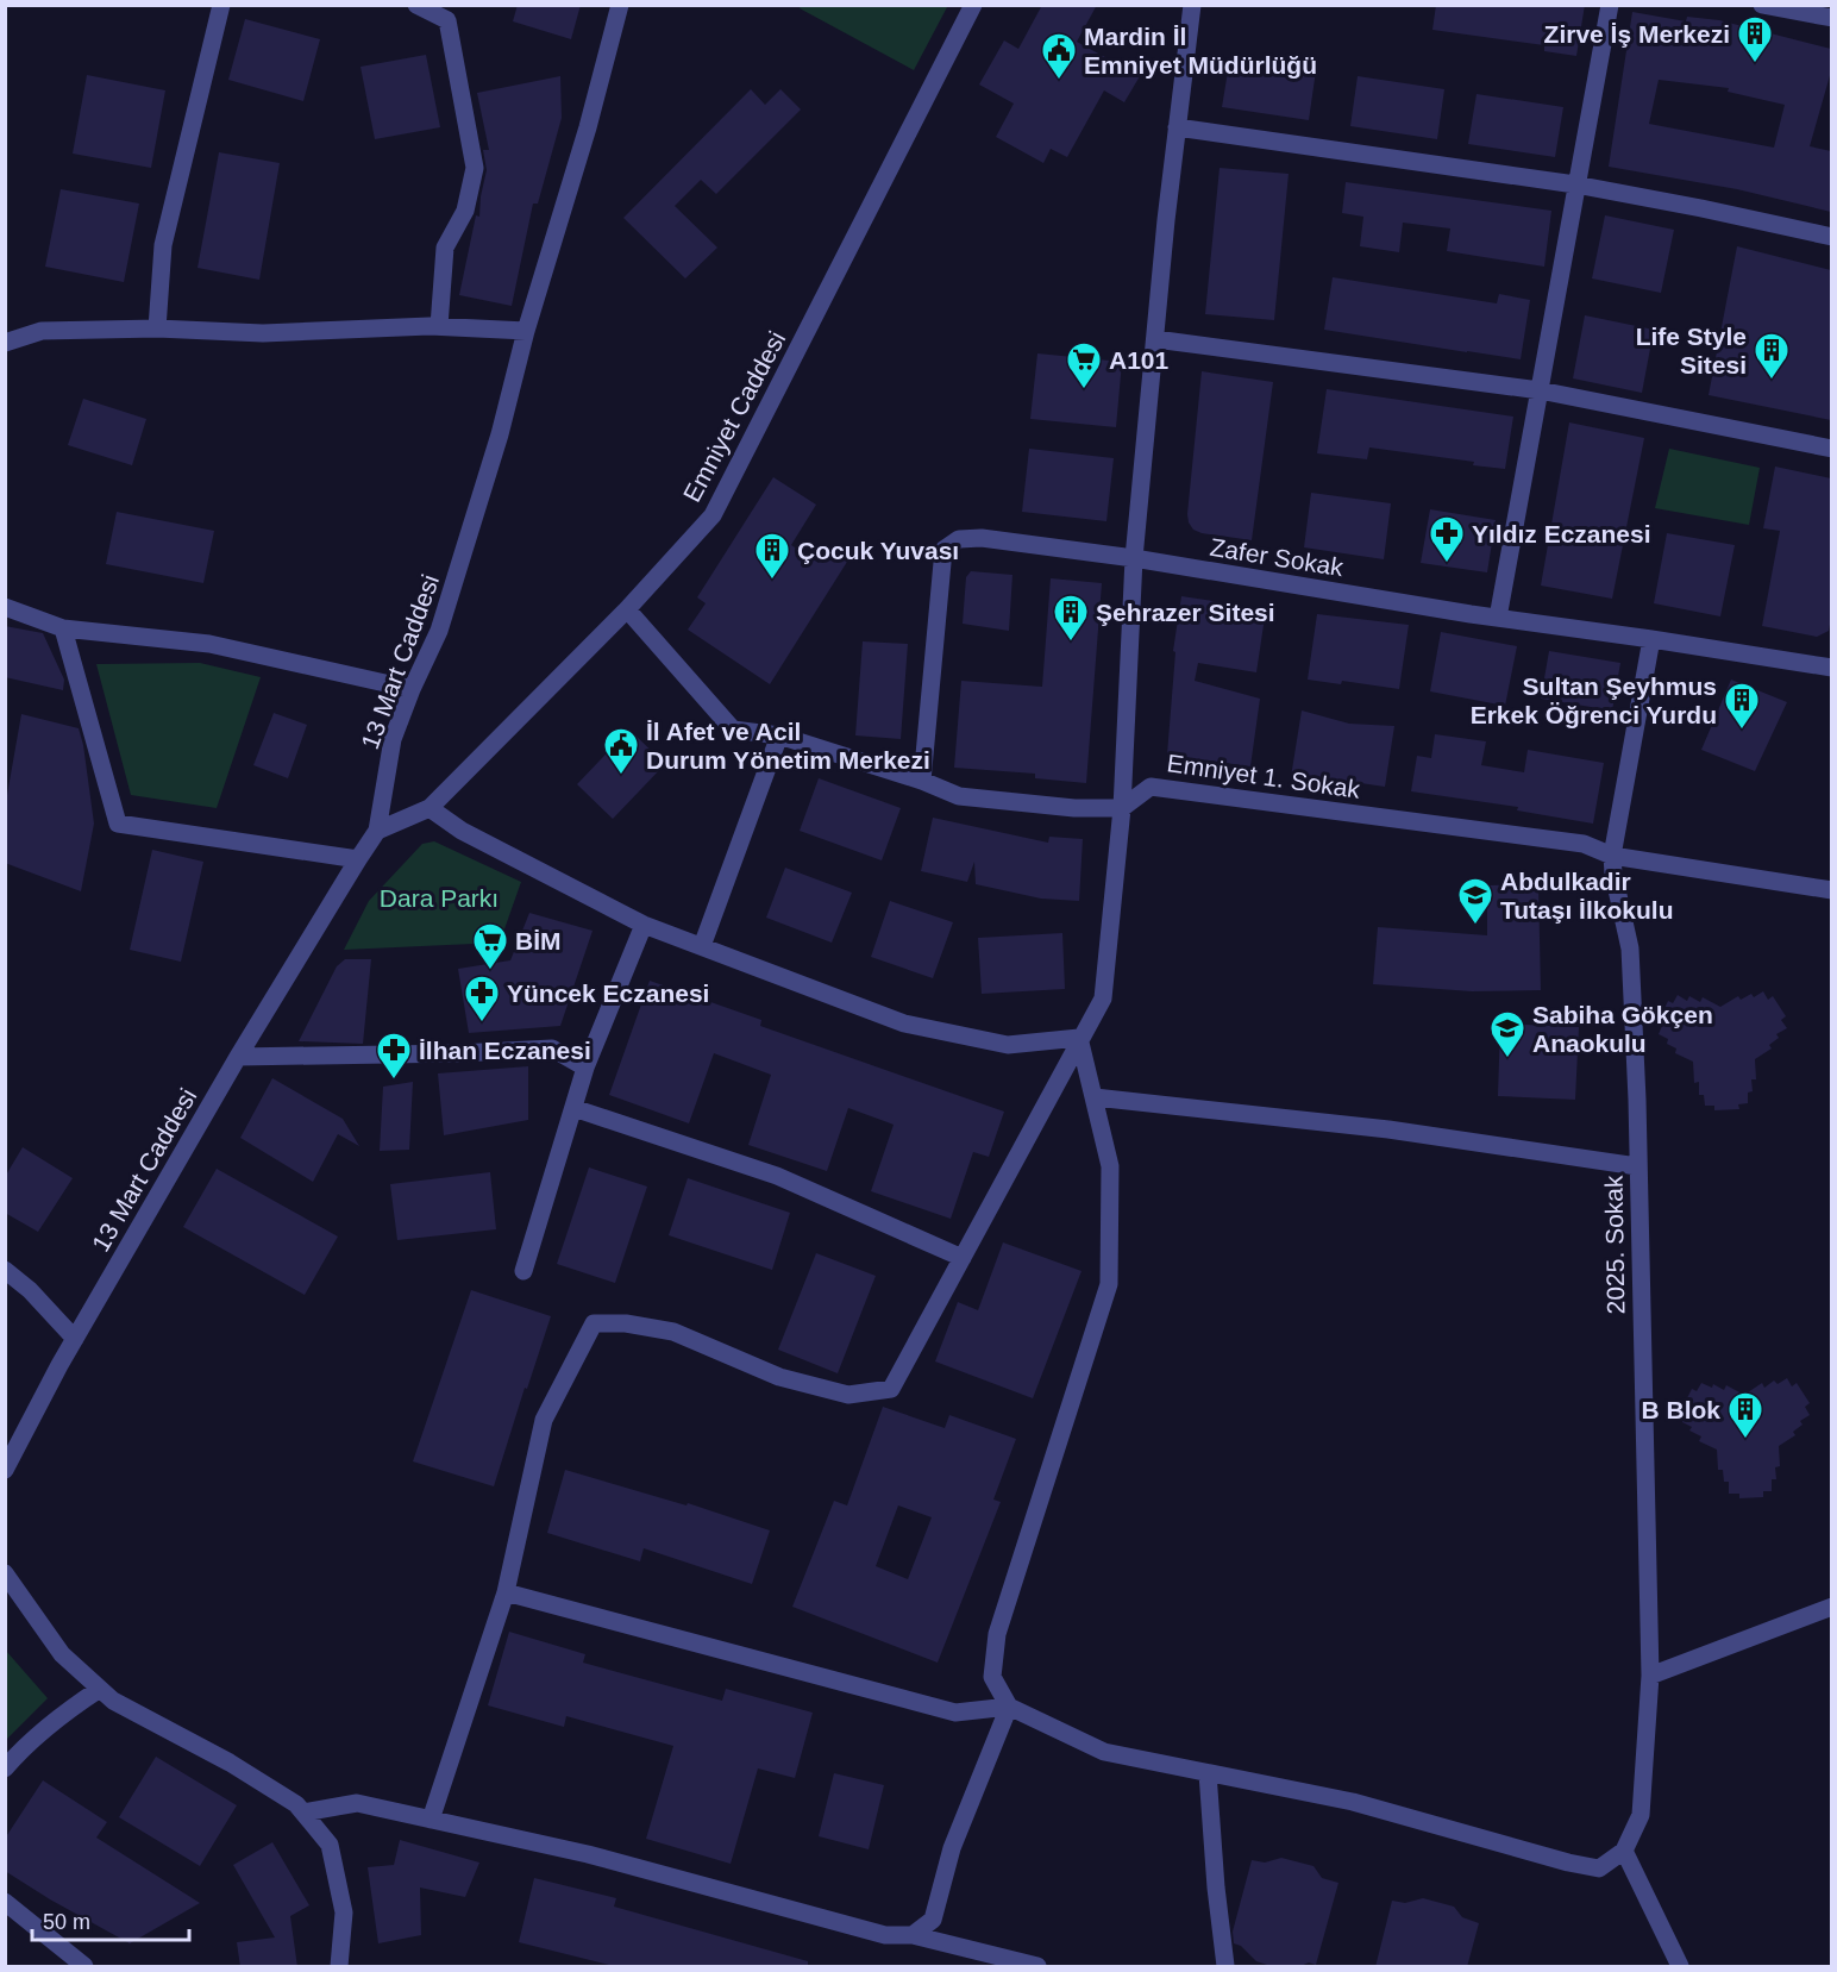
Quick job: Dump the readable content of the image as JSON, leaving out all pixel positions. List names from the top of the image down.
{
  "streets": {
    "street": [
      "Emniyet Caddesi",
      "Zafer Sokak",
      "13 Mart Caddesi",
      "Emniyet 1. Sokak",
      "2025. Sokak"
    ]
  },
  "crossings": [
    ["Emniyet Caddesi", "13 Mart Caddesi"],
    ["Zafer Sokak", "2025. Sokak"],
    ["Emniyet 1. Sokak", "2025. Sokak"]
  ],
  "parks": ["Dara Parkı"],
  "places": {
    "building": [
      "Zirve İş Merkezi",
      "Life Style Sitesi",
      "Çocuk Yuvası",
      "Şehrazer Sitesi",
      "Sultan Şeyhmus Erkek Öğrenci Yurdu",
      "B Blok"
    ],
    "public building": ["Mardin İl Emniyet Müdürlüğü", "İl Afet ve Acil Durum Yönetim Merkezi"],
    "supermarket": ["A101", "BİM"],
    "pharmacy": ["Yıldız Eczanesi", "Yüncek Eczanesi", "İlhan Eczanesi"],
    "school or university": ["Abdulkadir Tutaşı İlkokulu", "Sabiha Gökçen Anaokulu"]
  },
  "scale_bar": "50 m"
}
